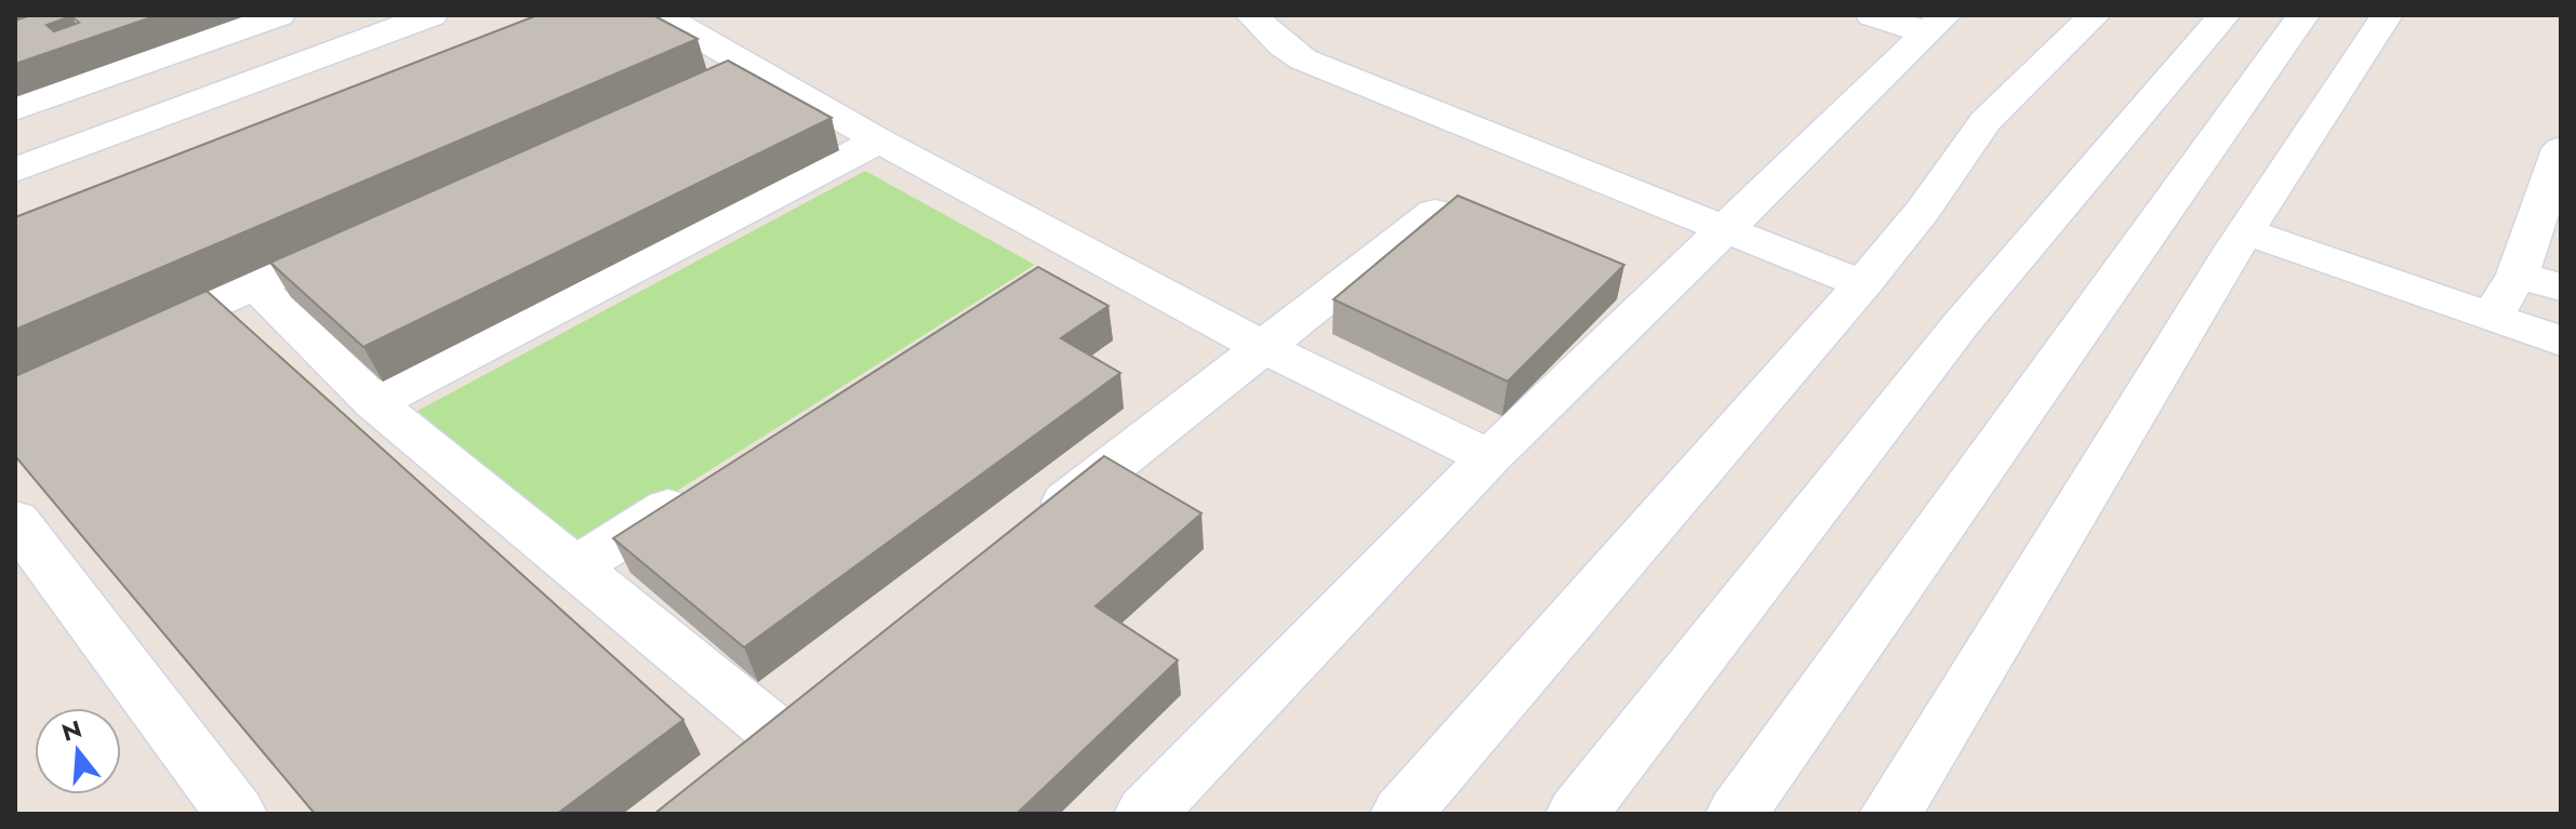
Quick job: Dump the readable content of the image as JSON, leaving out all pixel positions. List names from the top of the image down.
{
  "north": "top"
}
